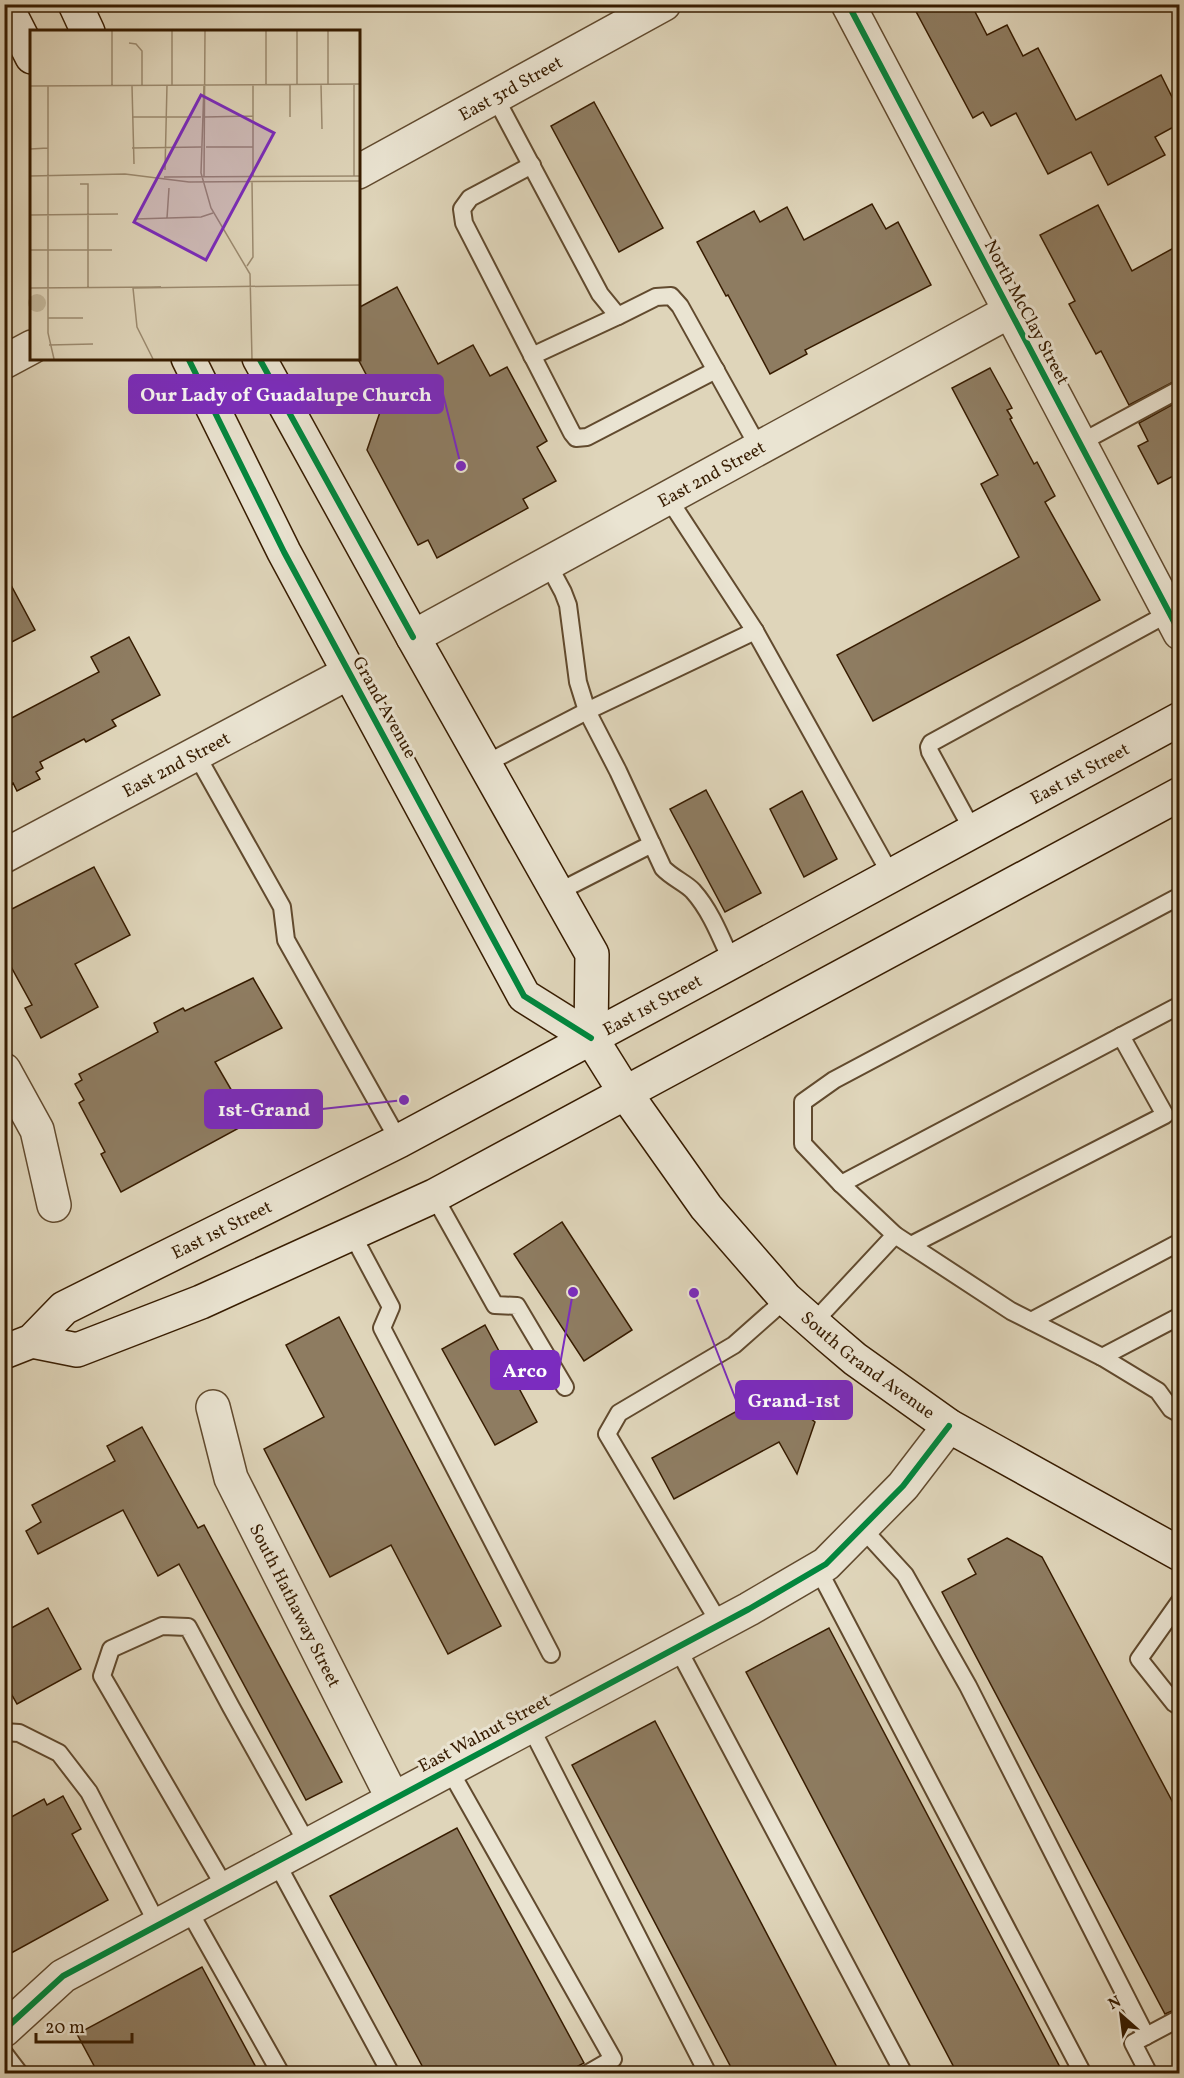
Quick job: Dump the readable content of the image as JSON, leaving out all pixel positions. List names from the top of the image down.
{
  "streets": {
    "main road": [
      "East 3rd Street",
      "North McClay Street",
      "East 2nd Street",
      "Grand Avenue",
      "East 1st Street",
      "South Grand Avenue",
      "South Hathaway Street",
      "East Walnut Street"
    ]
  },
  "crossings": [
    ["North McClay Street", "East 2nd Street"],
    ["East 2nd Street", "Grand Avenue"],
    ["Grand Avenue", "East 1st Street"],
    ["Grand Avenue", "South Grand Avenue"],
    ["East 1st Street", "South Grand Avenue"],
    ["South Grand Avenue", "East Walnut Street"],
    ["South Hathaway Street", "East Walnut Street"]
  ],
  "places": [
    "Our Lady of Guadalupe Church",
    "1st-Grand",
    "Arco",
    "Grand-1st"
  ],
  "scale_bar": "20 m",
  "north": "top left"
}
